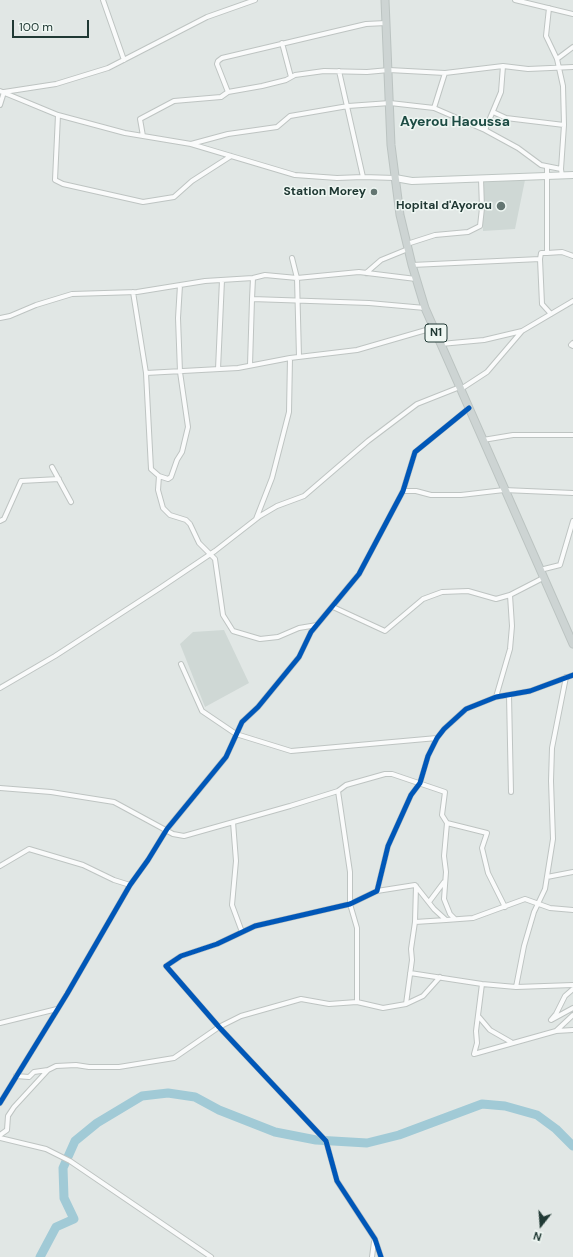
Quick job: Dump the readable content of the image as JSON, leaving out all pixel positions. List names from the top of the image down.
{
  "streets": {
    "main road": ["N1"]
  },
  "districts": ["Ayerou Haoussa"],
  "places": ["Station Morey", "Hopital d'Ayorou"],
  "scale_bar": "100 m",
  "north": "bottom"
}
